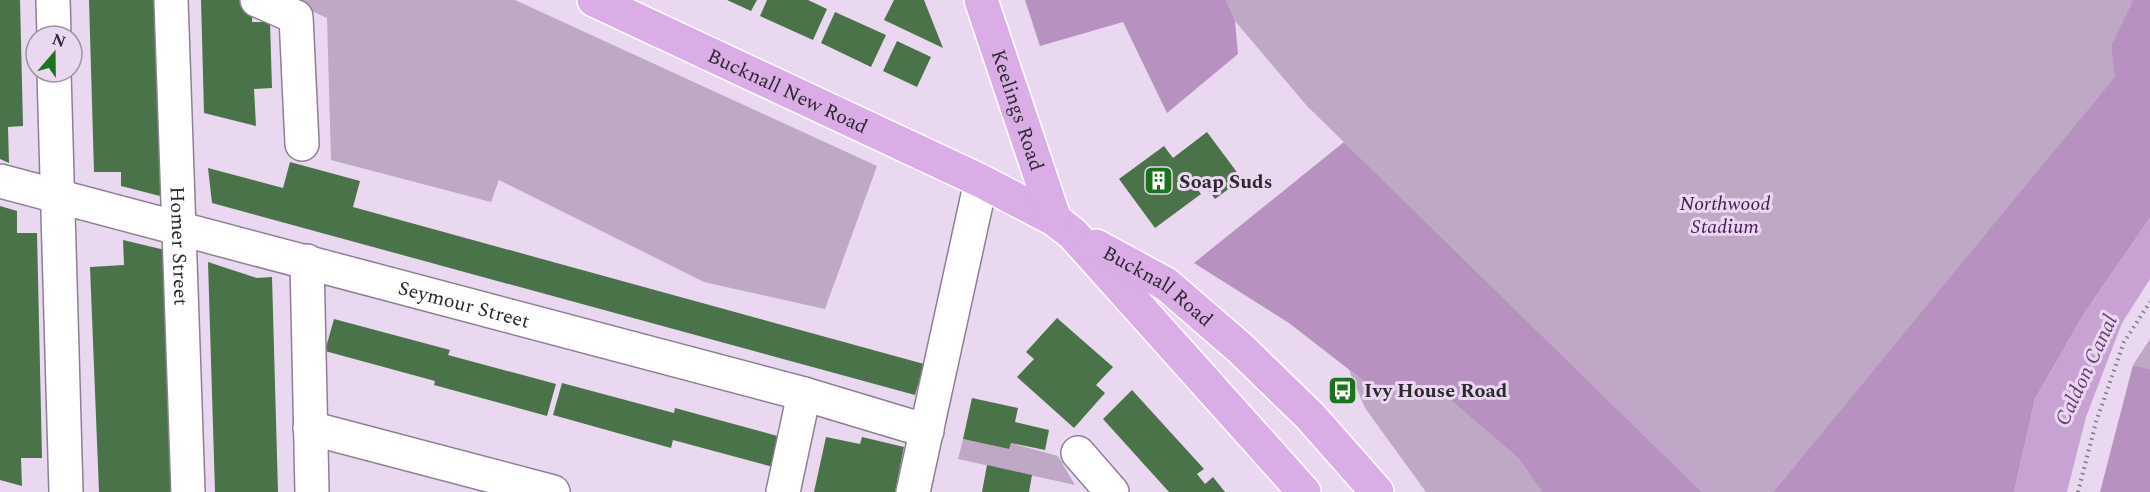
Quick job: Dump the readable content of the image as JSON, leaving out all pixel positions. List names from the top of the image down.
{
  "streets": {
    "main road": ["Bucknall New Road", "Keelings Road", "Bucknall Road"],
    "street": ["Homer Street", "Seymour Street"]
  },
  "crossings": [
    ["Bucknall New Road", "Keelings Road"],
    ["Bucknall New Road", "Bucknall Road"],
    ["Keelings Road", "Bucknall Road"],
    ["Homer Street", "Seymour Street"]
  ],
  "water": ["Caldon Canal"],
  "parks": ["Northwood Stadium"],
  "places": {
    "building": ["Soap Suds"],
    "bus stop": ["Ivy House Road"]
  },
  "north": "top"
}
